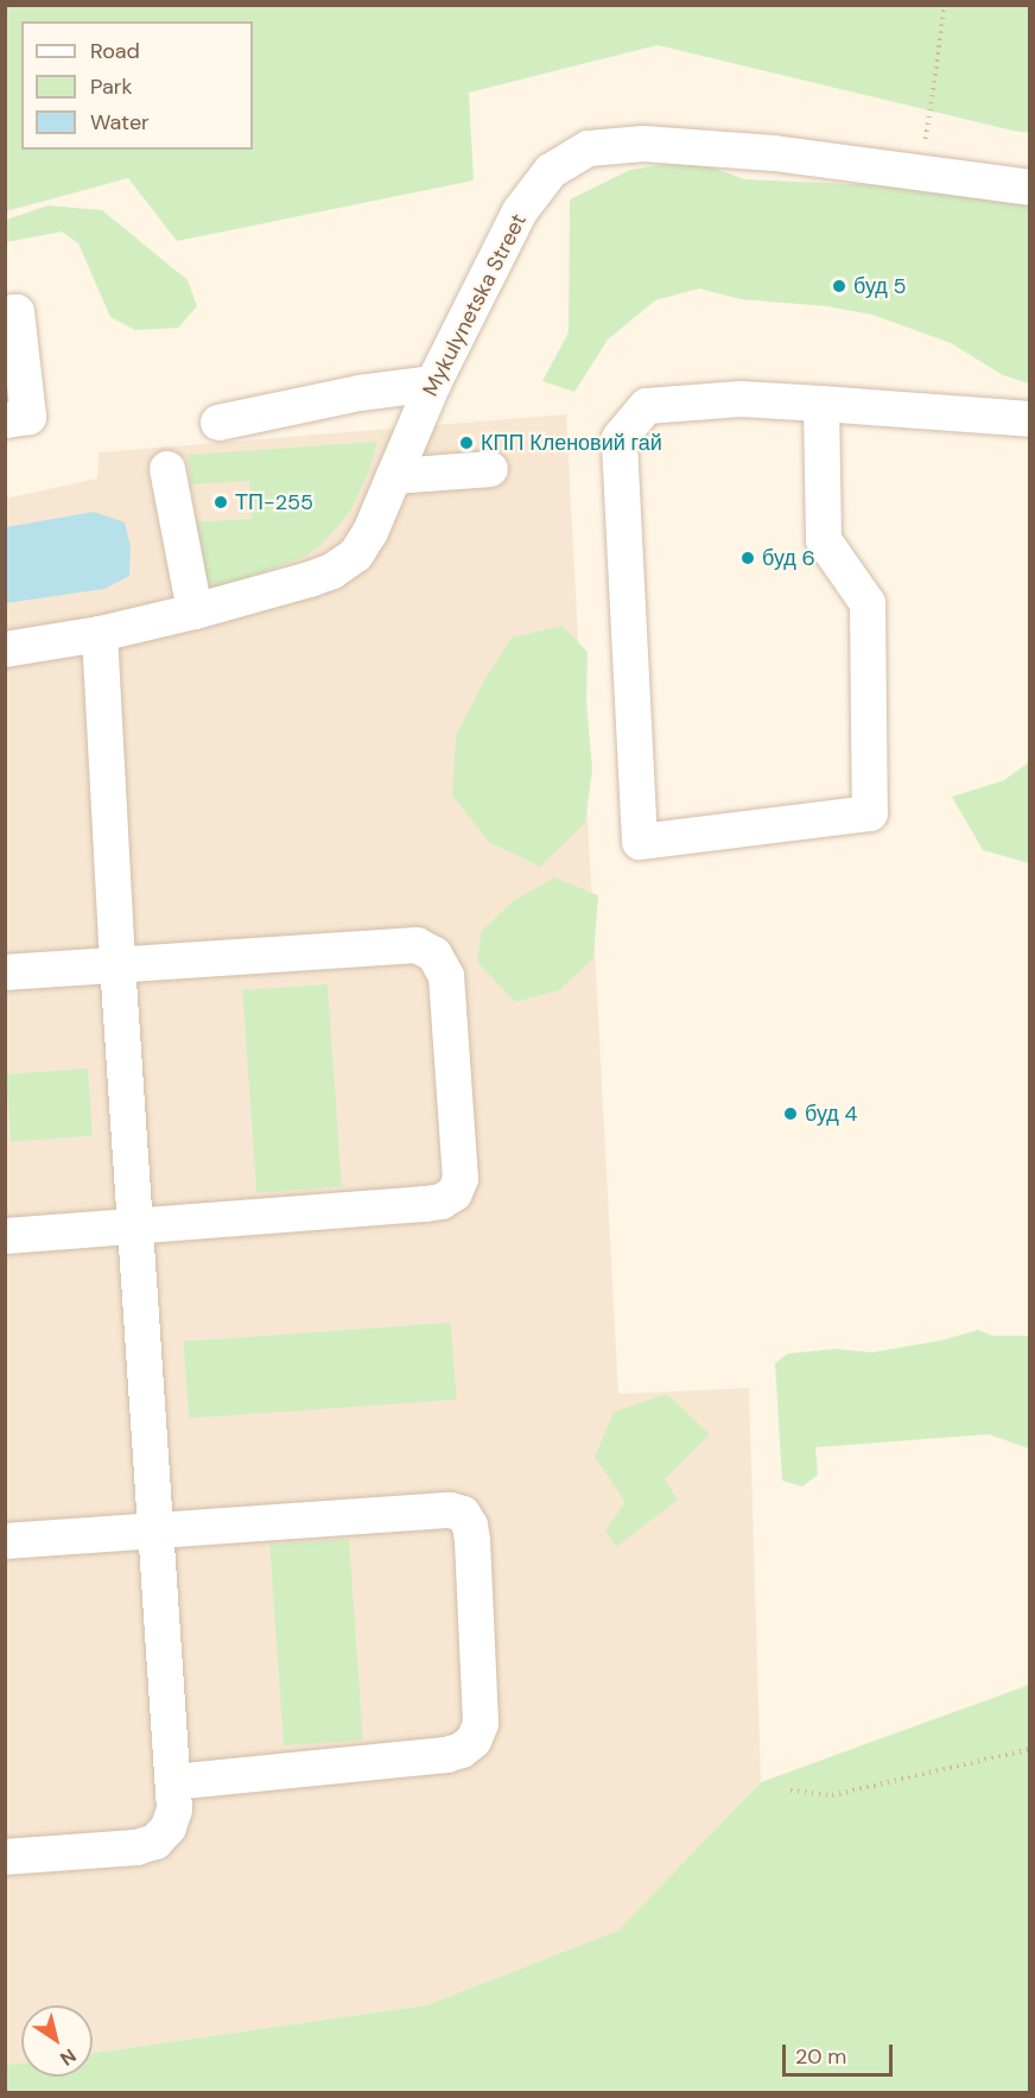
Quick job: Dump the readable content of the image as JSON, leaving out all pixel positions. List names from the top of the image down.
{
  "streets": {
    "street": ["Mykulynetska Street"]
  },
  "places": [
    "буд 5",
    "КПП Кленовий гай",
    "ТП-255",
    "буд 6",
    "буд 4"
  ],
  "legend": ["Road", "Park", "Water"],
  "scale_bar": "20 m",
  "north": "bottom right"
}
